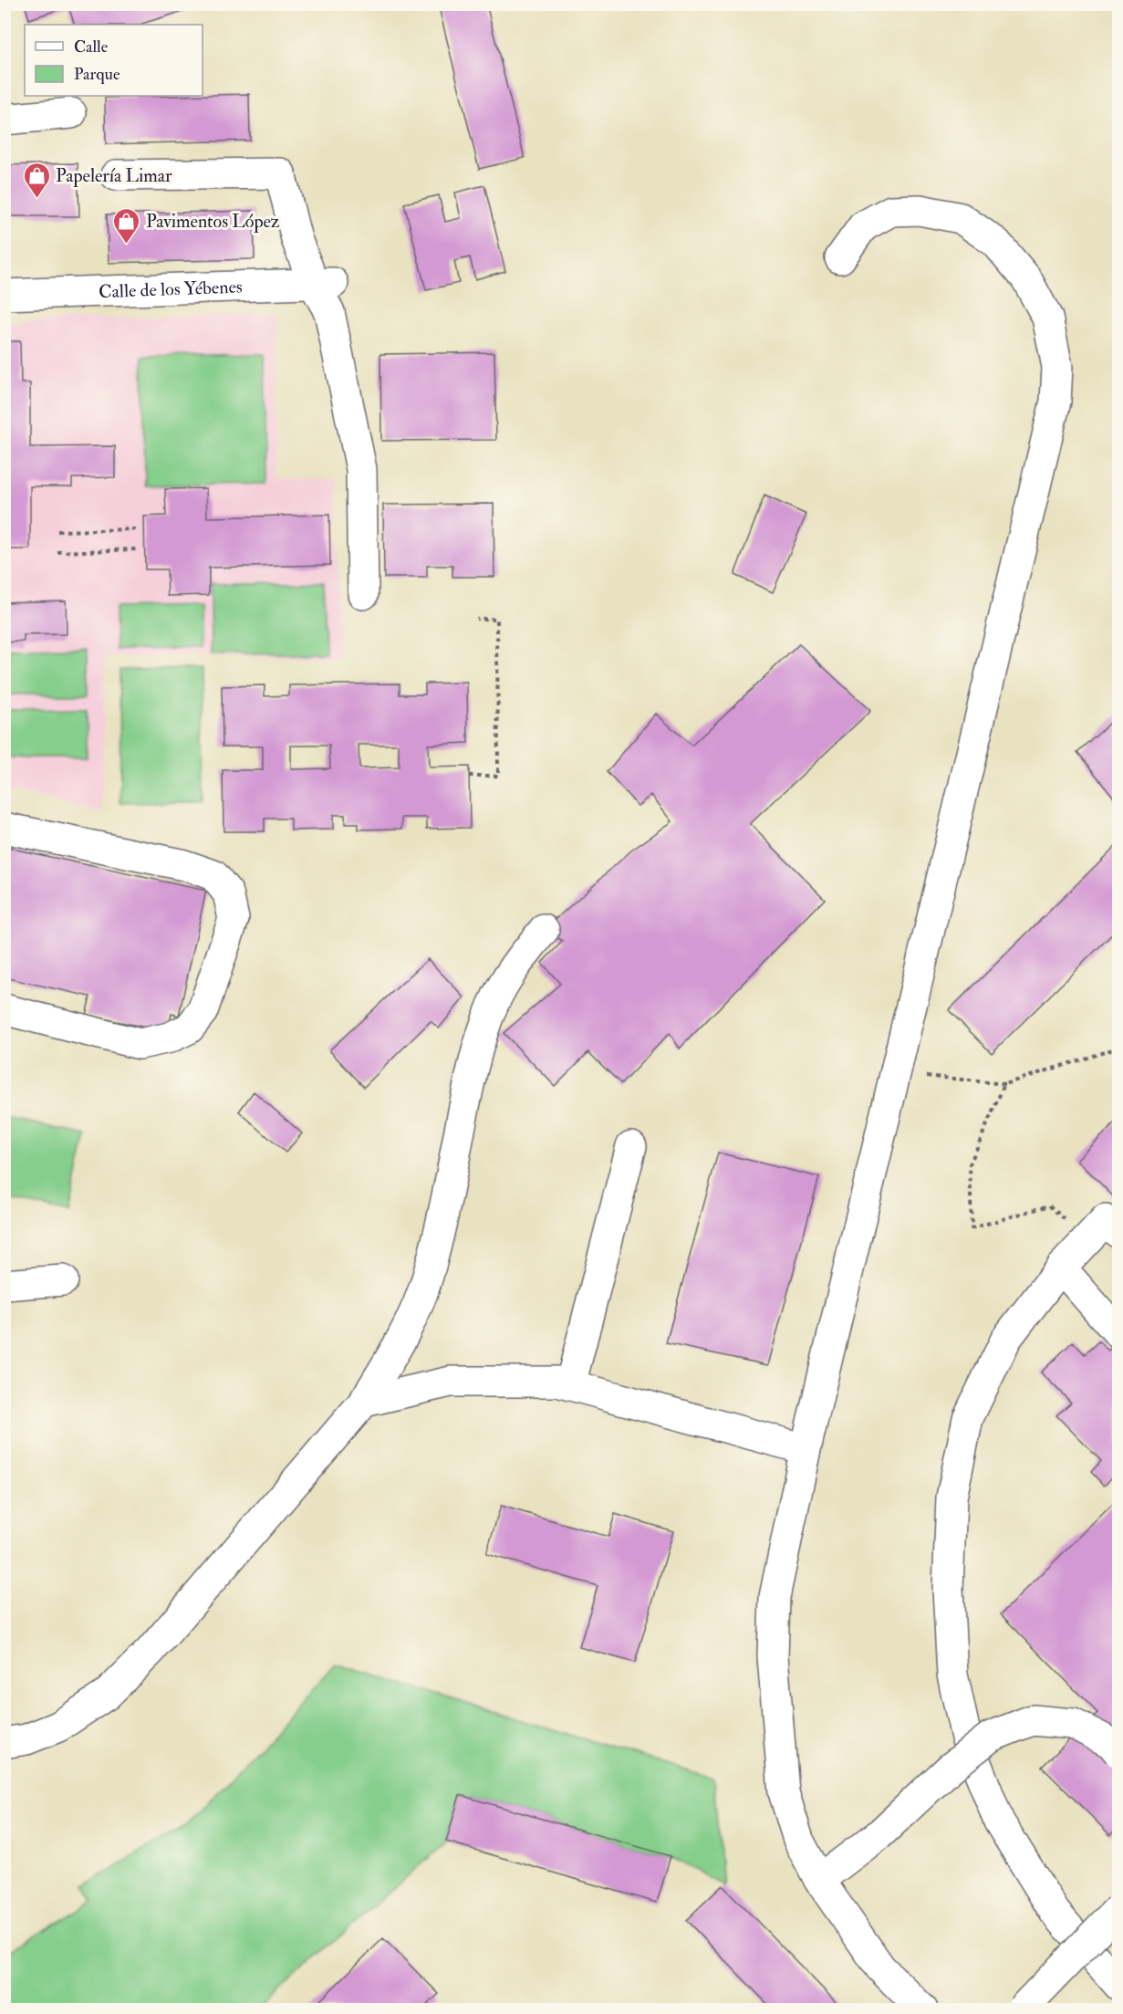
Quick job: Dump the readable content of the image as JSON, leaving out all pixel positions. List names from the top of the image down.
{
  "streets": {
    "street": ["Calle de los Yébenes"]
  },
  "places": {
    "shop": ["Papelería Limar", "Pavimentos López"]
  },
  "legend": ["Calle", "Parque"]
}
